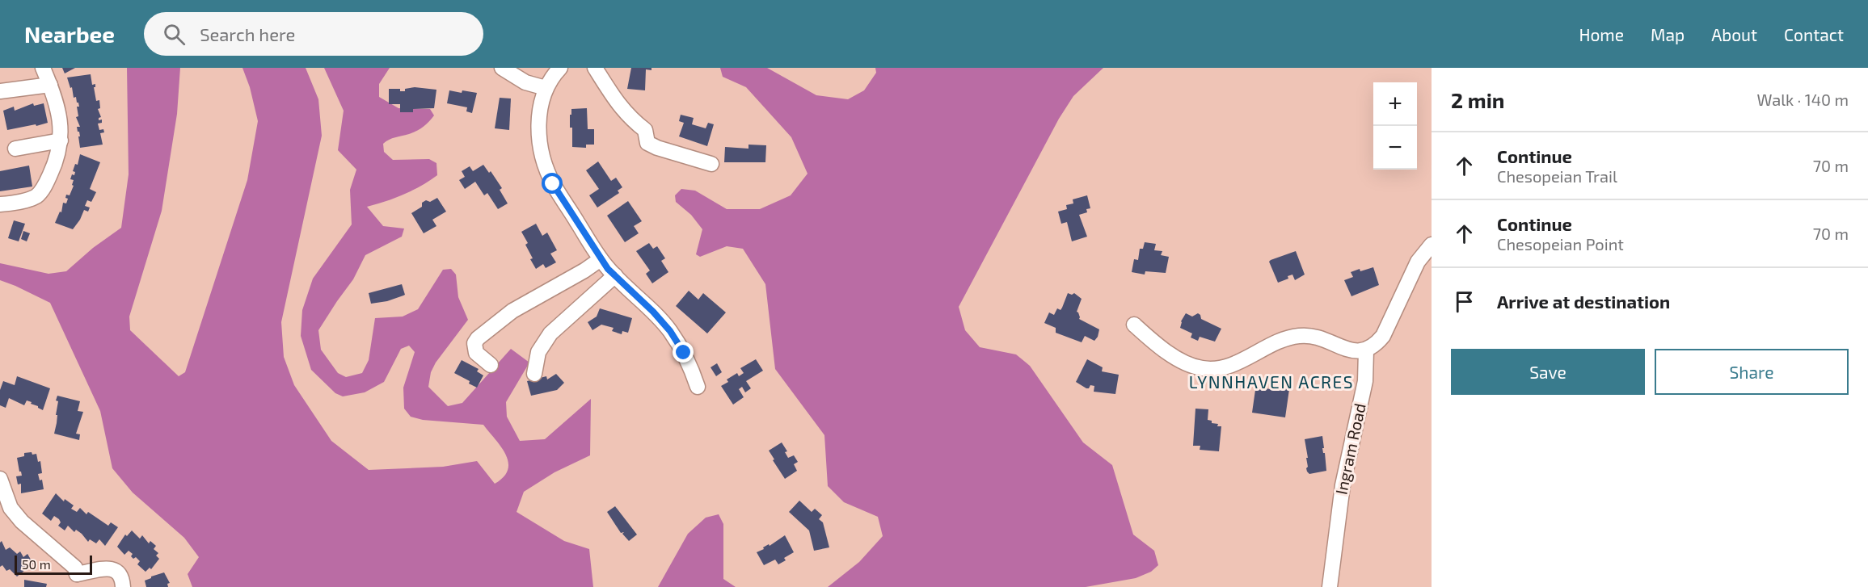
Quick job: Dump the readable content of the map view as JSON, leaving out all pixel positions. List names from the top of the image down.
{
  "streets": {
    "street": ["Ingram Road"]
  },
  "districts": ["LYNNHAVEN ACRES"],
  "scale_bar": "50 m",
  "page": {
    "header": "Nearbee",
    "search": "Search here",
    "nav": [
      "Home",
      "Map",
      "About",
      "Contact"
    ],
    "heading": ["2 min", "Walk · 140 m"],
    "map_buttons": ["+", "−"],
    "list": [
      ["Continue", "Chesopeian Trail", "70 m"],
      ["Continue", "Chesopeian Point", "70 m"],
      "Arrive at destination"
    ],
    "buttons": ["Save", "Share"],
    "scale": "50 m"
  }
}
